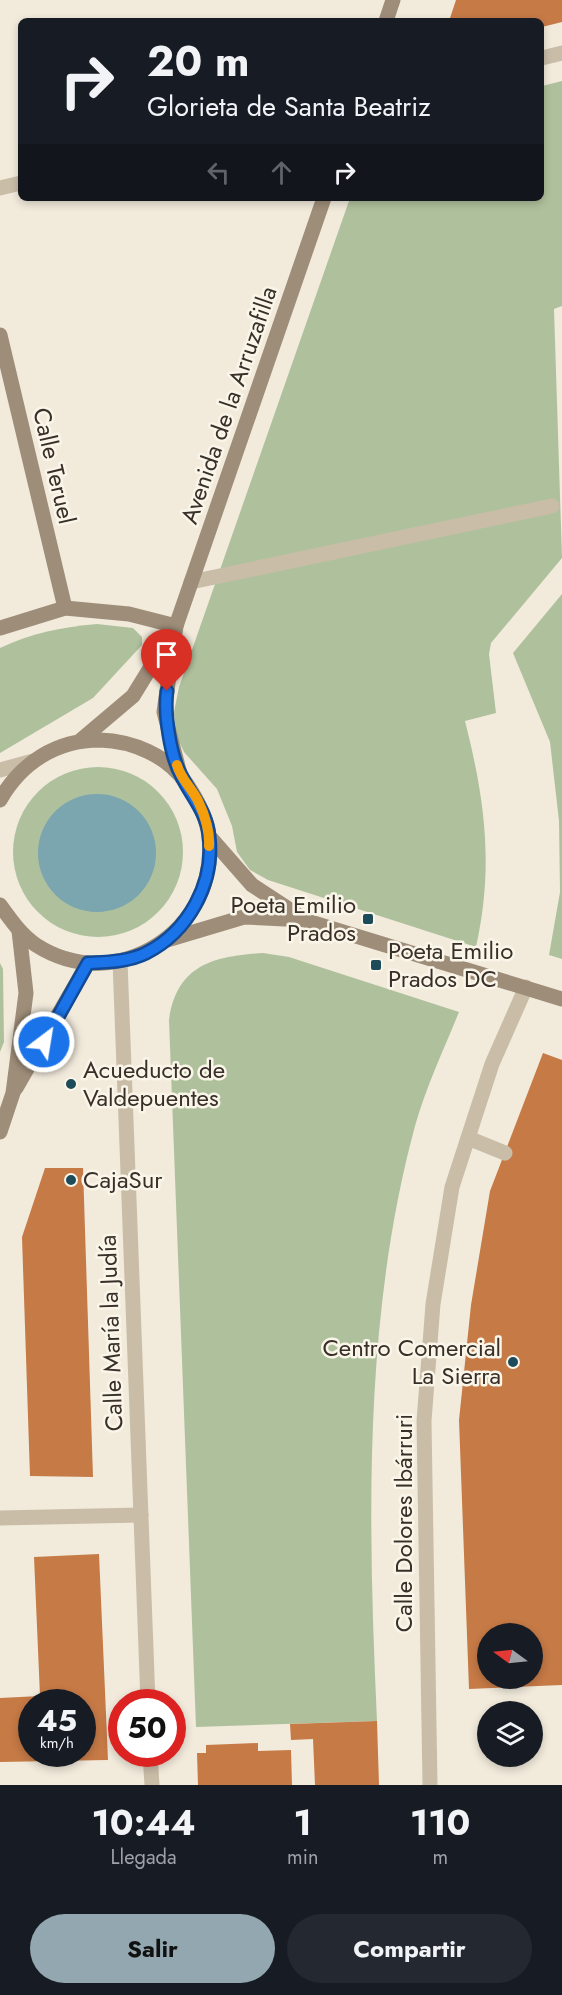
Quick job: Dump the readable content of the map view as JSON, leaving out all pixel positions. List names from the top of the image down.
{
  "streets": {
    "main road": ["Avenida de la Arruzafilla", "Calle Teruel"],
    "street": ["Calle María la Judía", "Calle Dolores Ibárruri"]
  },
  "places": {
    "transit": ["Poeta Emilio Prados", "Poeta Emilio Prados DC"],
    "other": ["Acueducto de Valdepuentes", "CajaSur", "Centro Comercial La Sierra"]
  },
  "north": "left",
  "page": {
    "turn": ["20 m", "Glorieta de Santa Beatriz"],
    "speed": "45 km/h",
    "limit": "50",
    "eta": [
      "10:44",
      "Llegada",
      "1",
      "min",
      "110",
      "m"
    ],
    "buttons": ["Salir", "Compartir"]
  }
}
